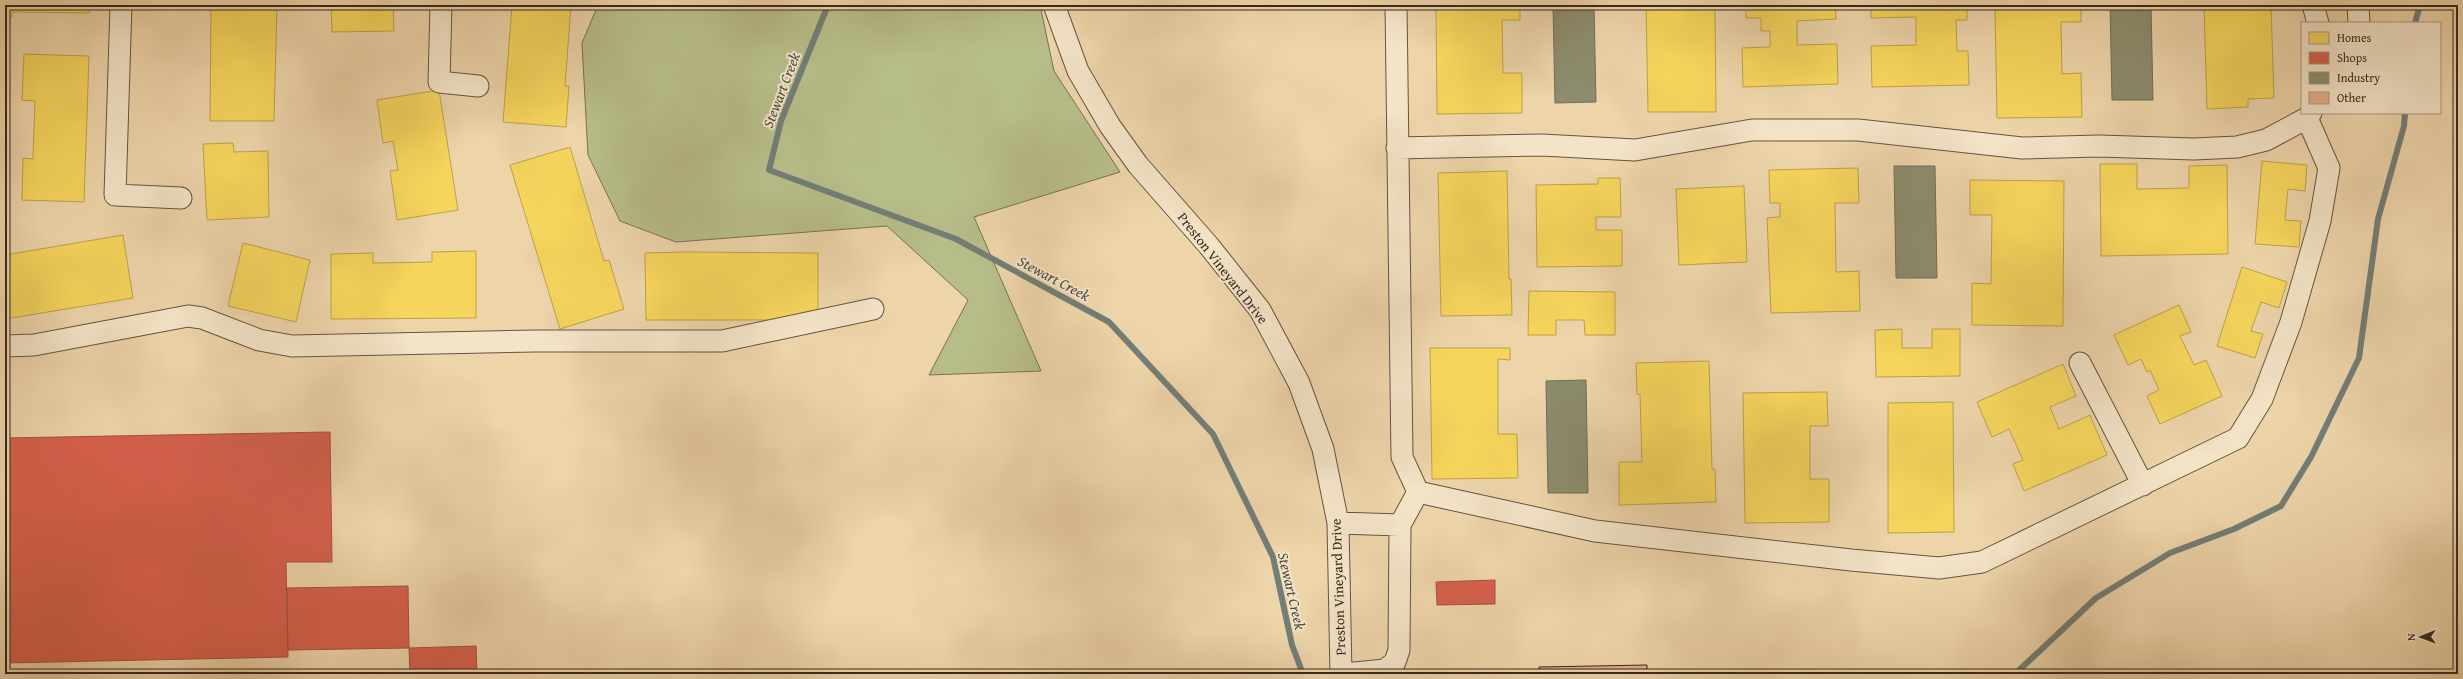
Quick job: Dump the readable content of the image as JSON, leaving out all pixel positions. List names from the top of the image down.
{
  "streets": {
    "street": ["Preston Vineyard Drive"]
  },
  "water": ["Stewart Creek"],
  "legend": [
    "Homes",
    "Shops",
    "Industry",
    "Other"
  ],
  "north": "left"
}
